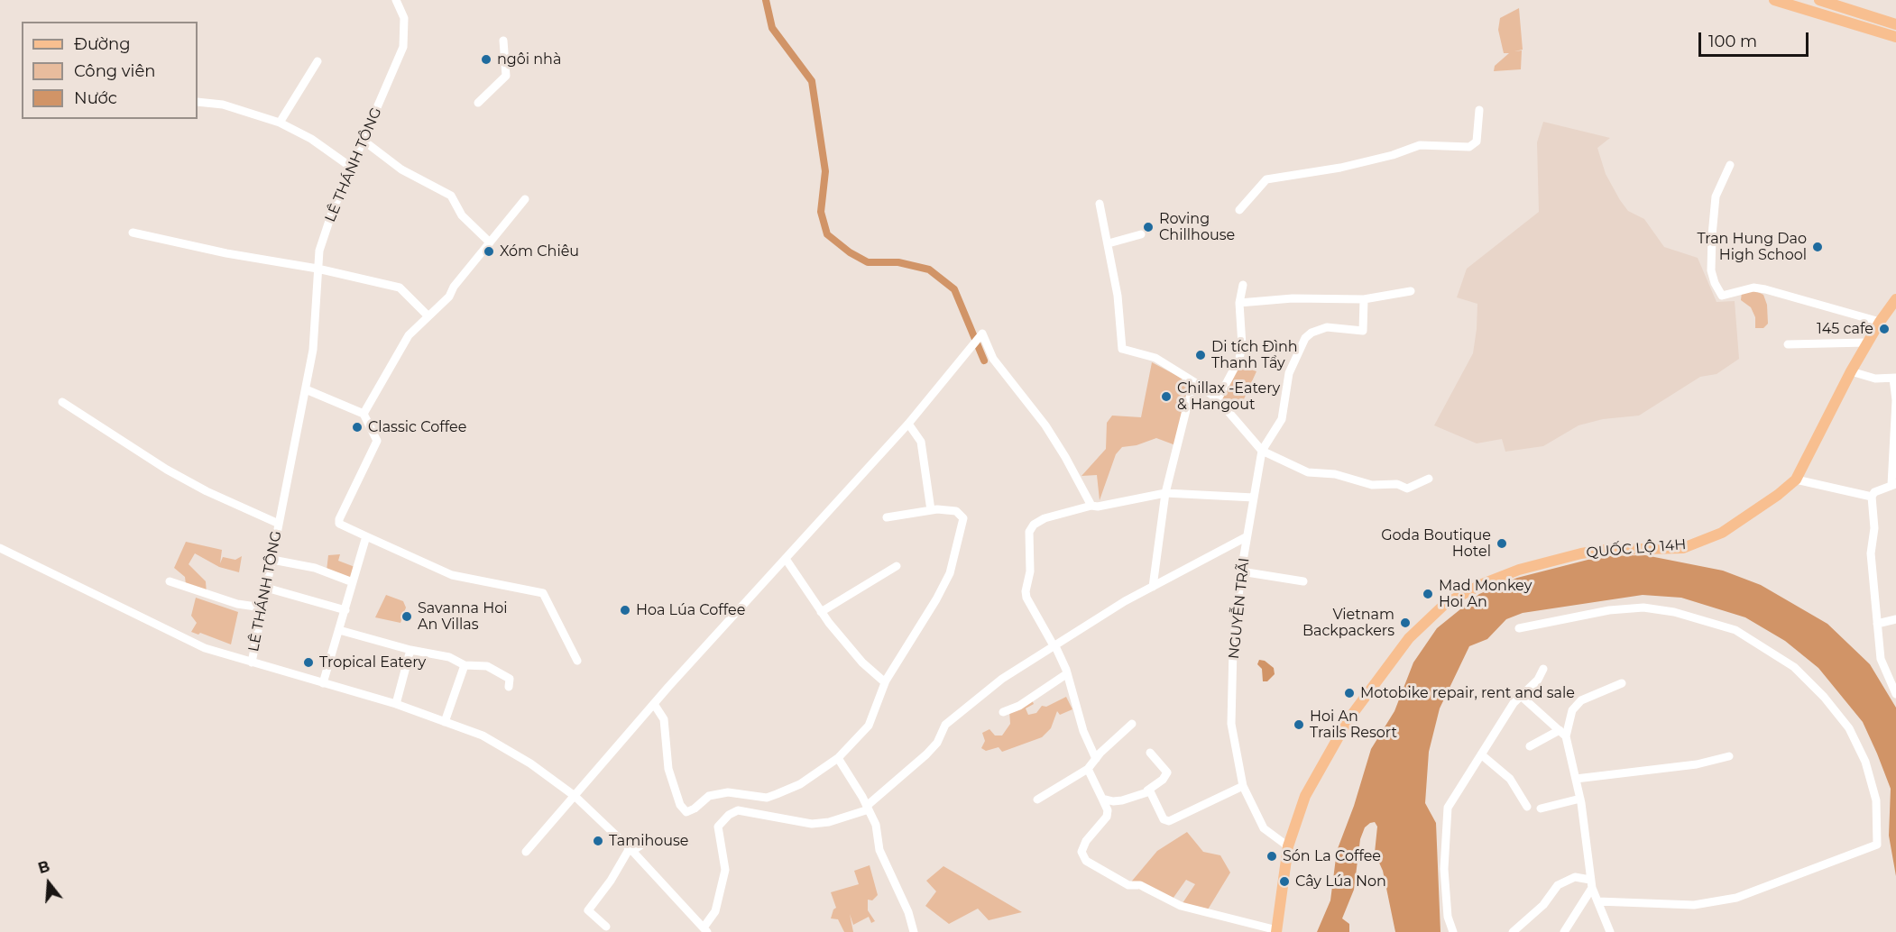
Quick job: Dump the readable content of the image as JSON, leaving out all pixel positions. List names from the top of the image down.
{
  "streets": {
    "main road": ["QUỐC LỘ 14H"],
    "street": ["LÊ THÁNH TÔNG", "NGUYỄN TRÃI"]
  },
  "crossings": [
    ["QUỐC LỘ 14H", "NGUYỄN TRÃI"]
  ],
  "places": [
    "ngôi nhà",
    "Roving Chillhouse",
    "Tran Hung Dao High School",
    "Xóm Chiêu",
    "145 cafe",
    "Di tích Đình Thanh Tẩy",
    "Chillax -Eatery & Hangout",
    "Classic Coffee",
    "Goda Boutique Hotel",
    "Mad Monkey Hoi An",
    "Hoa Lúa Coffee",
    "Savanna Hoi An Villas",
    "Vietnam Backpackers",
    "Tropical Eatery",
    "Motobike repair, rent and sale",
    "Hoi An Trails Resort",
    "Tamihouse",
    "Són La Coffee",
    "Cây Lúa Non"
  ],
  "legend": ["Đường", "Công viên", "Nước"],
  "scale_bar": "100 m",
  "north": "top"
}
